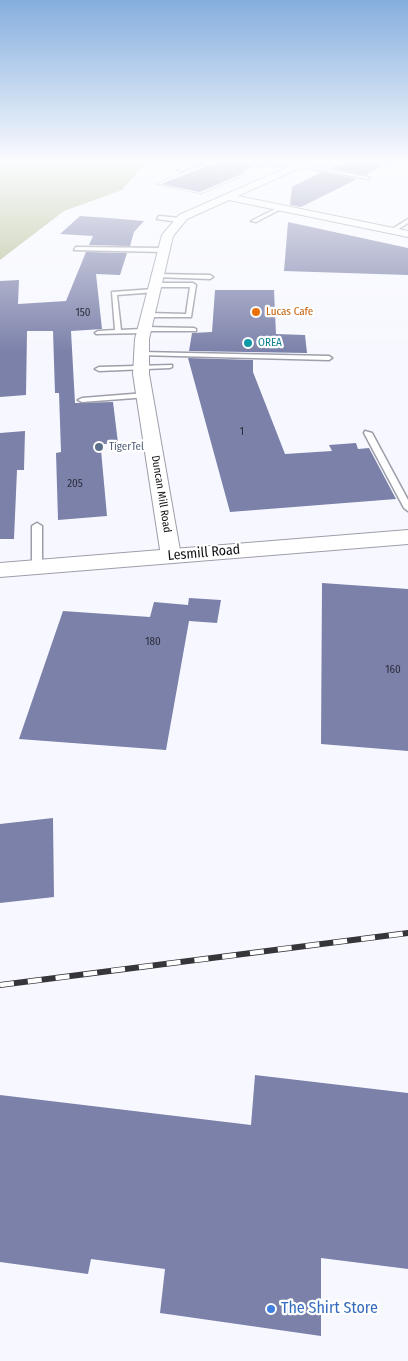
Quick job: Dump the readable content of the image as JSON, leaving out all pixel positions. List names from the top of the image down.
{
  "streets": {
    "street": ["Duncan Mill Road", "Lesmill Road"]
  },
  "crossings": [
    ["Duncan Mill Road", "Lesmill Road"]
  ],
  "places": [
    "Lucas Cafe",
    "OREA",
    "TigerTel",
    "The Shirt Store"
  ],
  "house_numbers": [
    "150",
    "1",
    "205",
    "180",
    "160"
  ]
}
